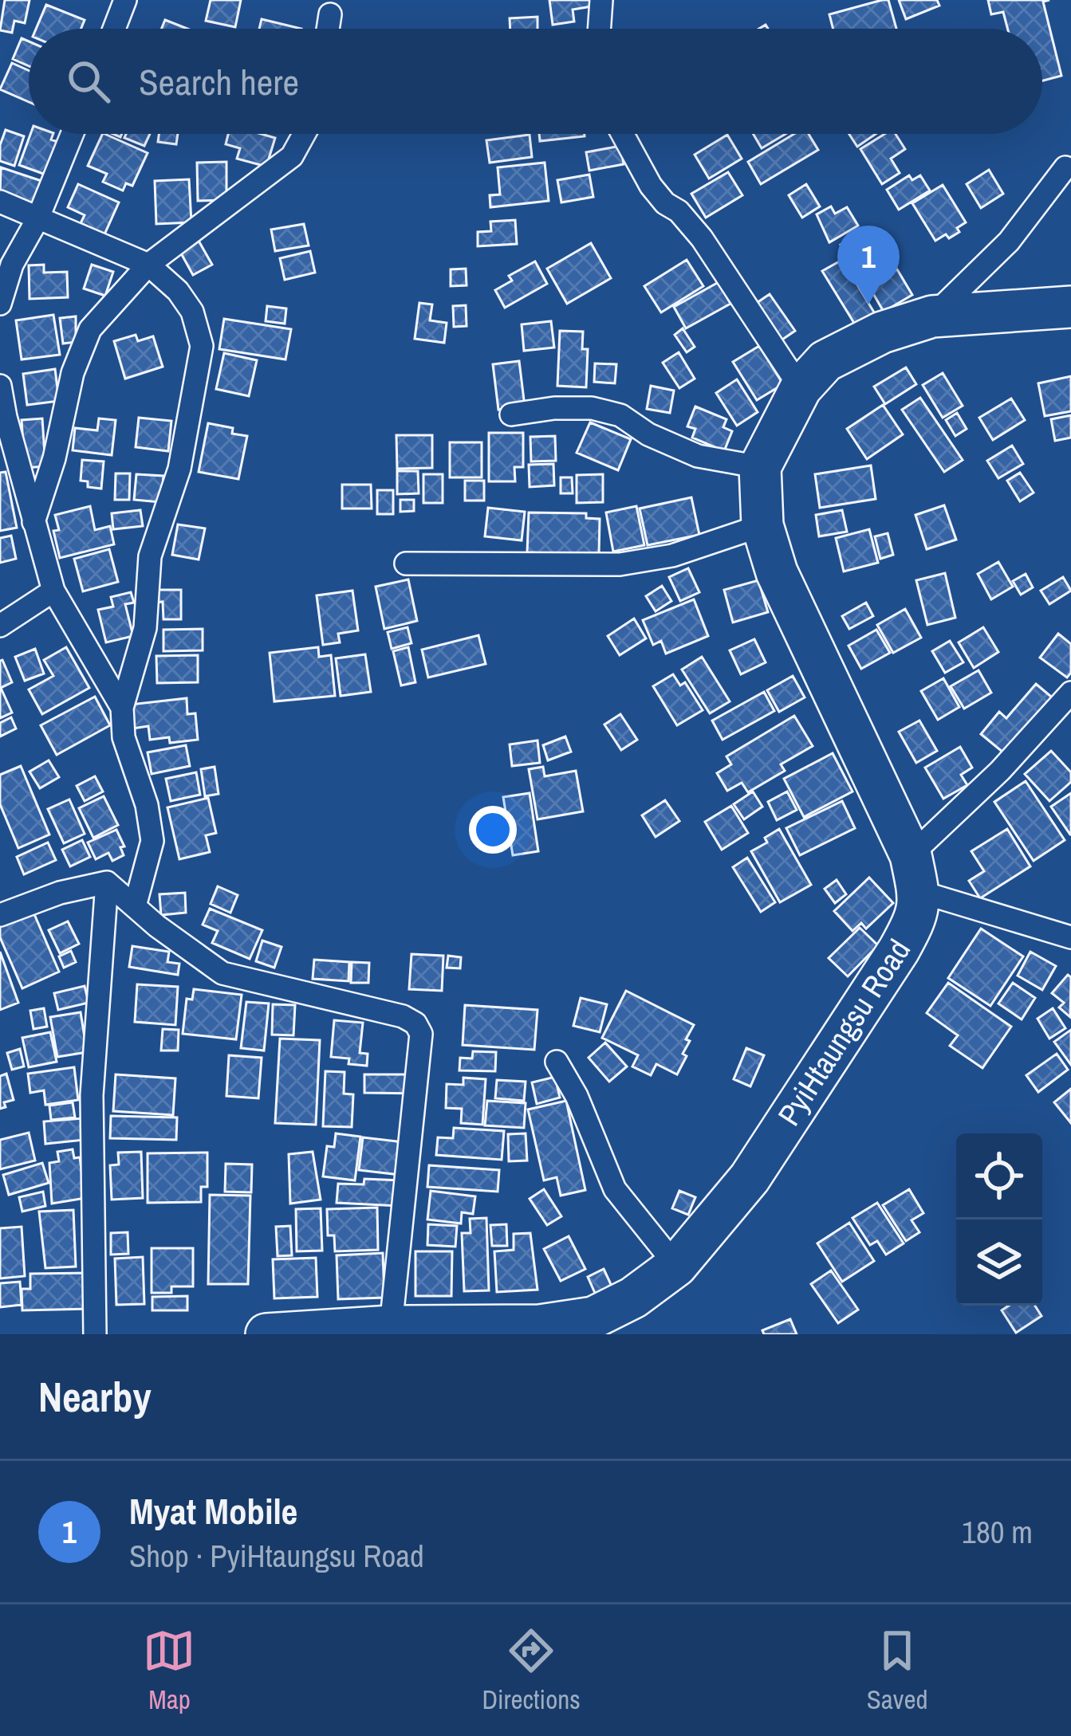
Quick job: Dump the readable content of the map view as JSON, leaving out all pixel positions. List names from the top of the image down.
{
  "streets": {
    "highway": ["PyiHtaungsu Road"]
  },
  "page": {
    "search": "Search here",
    "pins": "1",
    "heading": "Nearby",
    "list": [
      {
        "mark": "1",
        "name": "Myat Mobile",
        "note": "Shop · PyiHtaungsu Road",
        "value": "180 m"
      }
    ],
    "nav": ["Map", "Directions", "Saved"]
  }
}
